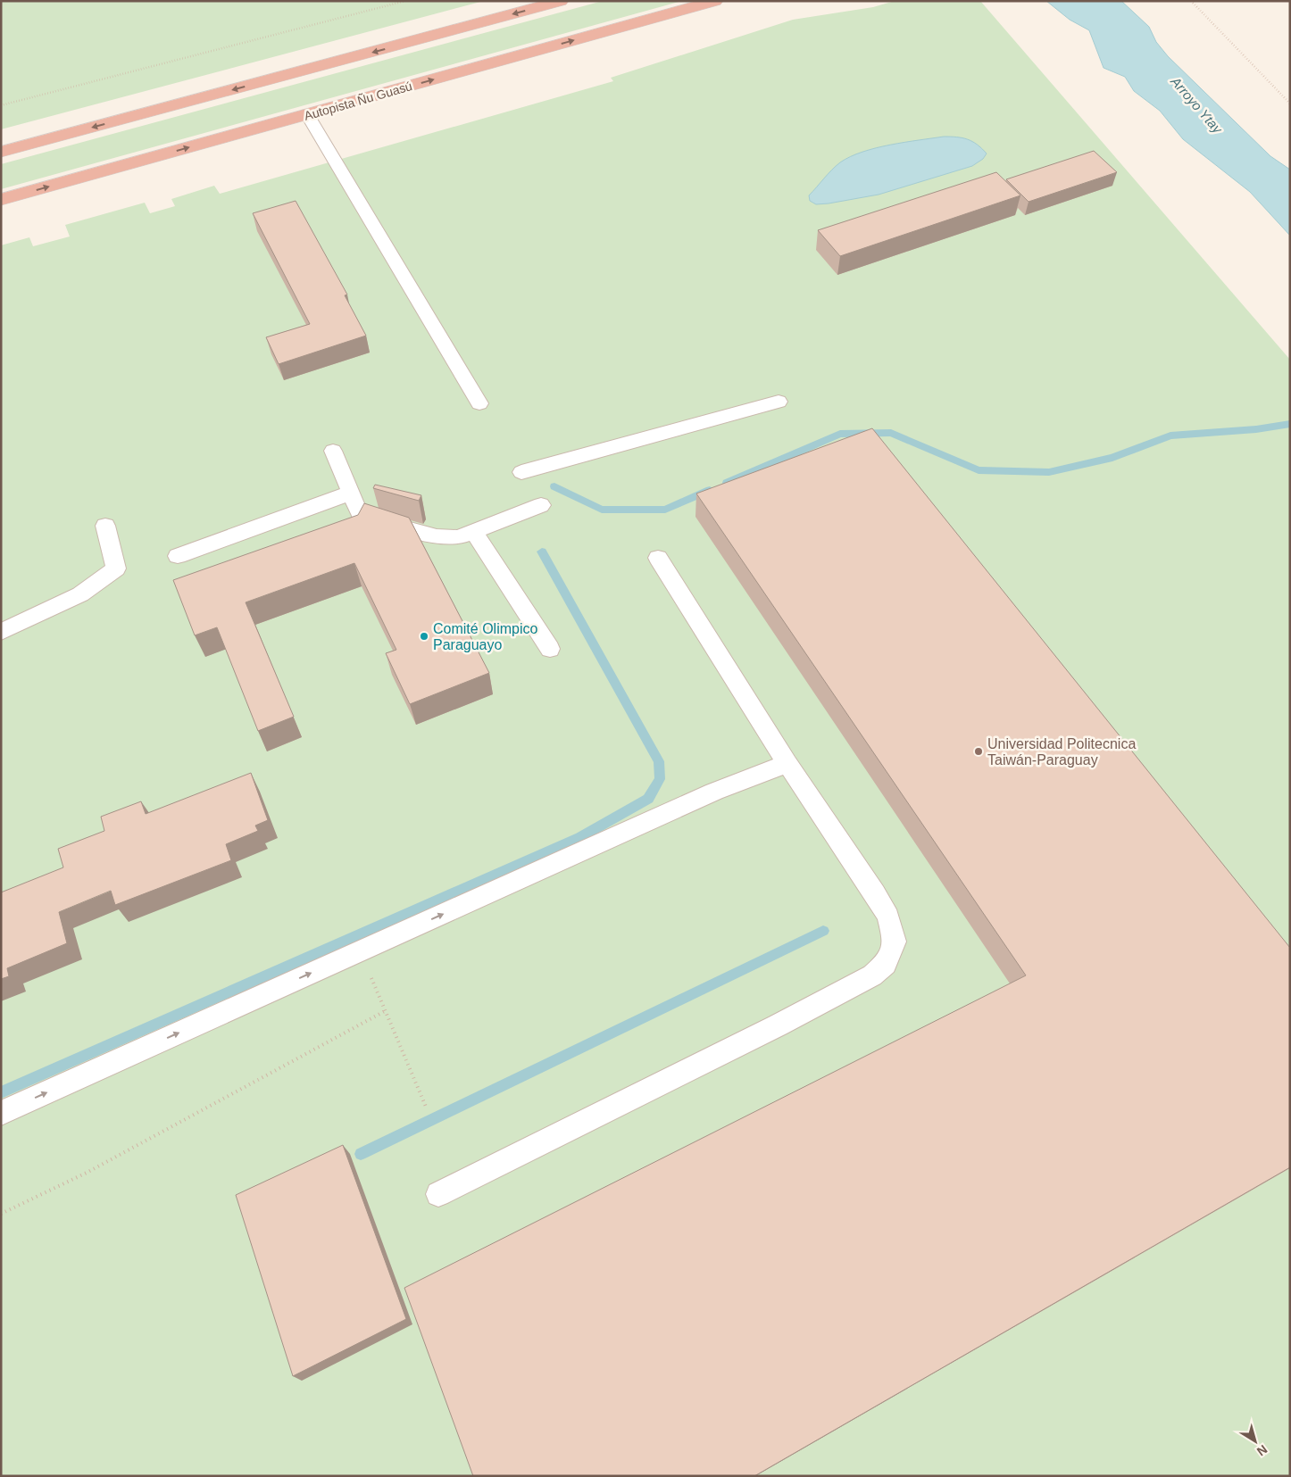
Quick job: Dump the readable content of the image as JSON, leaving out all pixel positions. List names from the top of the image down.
{
  "streets": {
    "highway": ["Autopista Ñu Guasú"]
  },
  "water": ["Arroyo Ytay"],
  "places": ["Comité Olimpico Paraguayo", "Universidad Politecnica Taiwán-Paraguay"],
  "north": "bottom right"
}
